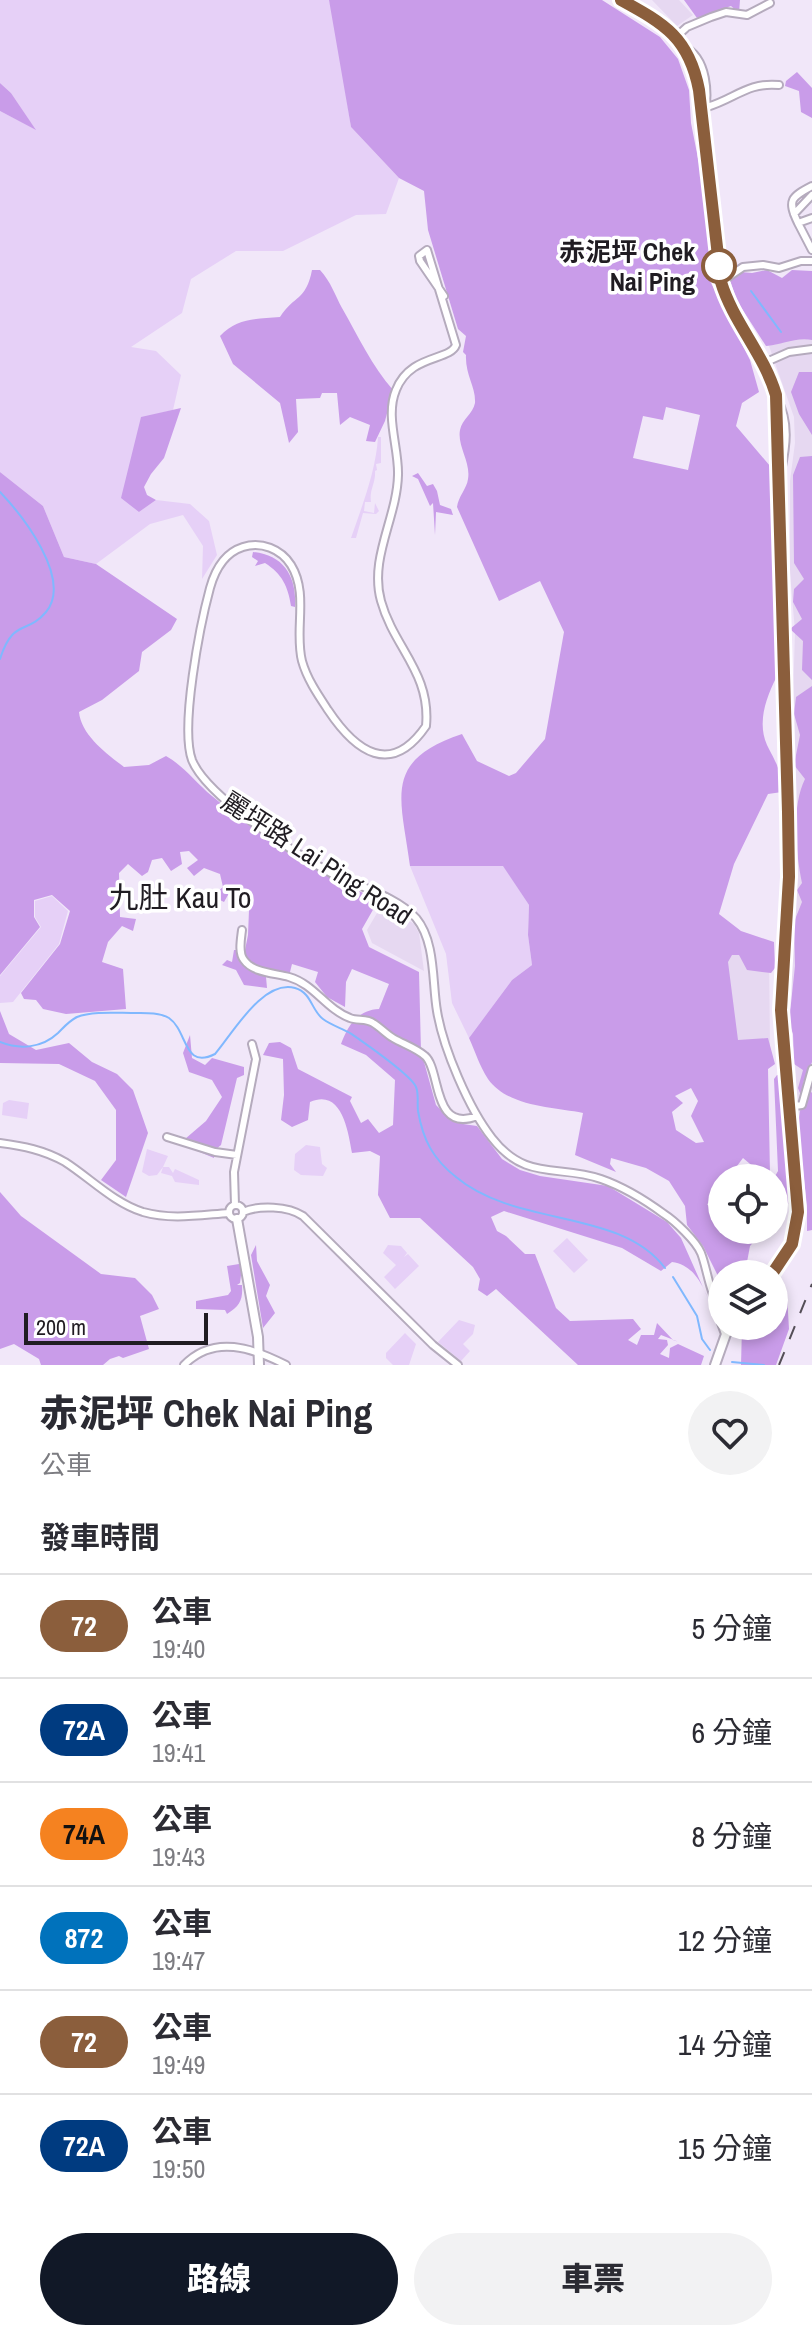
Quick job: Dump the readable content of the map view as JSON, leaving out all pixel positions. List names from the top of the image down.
{
  "streets": {
    "street": ["麗坪路 Lai Ping Road"]
  },
  "districts": ["九肚 Kau To"],
  "places": ["赤泥坪 Chek Nai Ping"],
  "lines": ["bus line 72"],
  "scale_bar": "200 m",
  "page": {
    "scale": "200 m",
    "heading": [
      ["赤泥坪 Chek Nai Ping", "公車"],
      "發車時間"
    ],
    "list": [
      {
        "mark": "72",
        "name": "公車",
        "note": "19:40",
        "value": "5 分鐘"
      },
      {
        "mark": "72A",
        "name": "公車",
        "note": "19:41",
        "value": "6 分鐘"
      },
      {
        "mark": "74A",
        "name": "公車",
        "note": "19:43",
        "value": "8 分鐘"
      },
      {
        "mark": "872",
        "name": "公車",
        "note": "19:47",
        "value": "12 分鐘"
      },
      {
        "mark": "72",
        "name": "公車",
        "note": "19:49",
        "value": "14 分鐘"
      },
      {
        "mark": "72A",
        "name": "公車",
        "note": "19:50",
        "value": "15 分鐘"
      }
    ],
    "buttons": ["路線", "車票"]
  }
}
